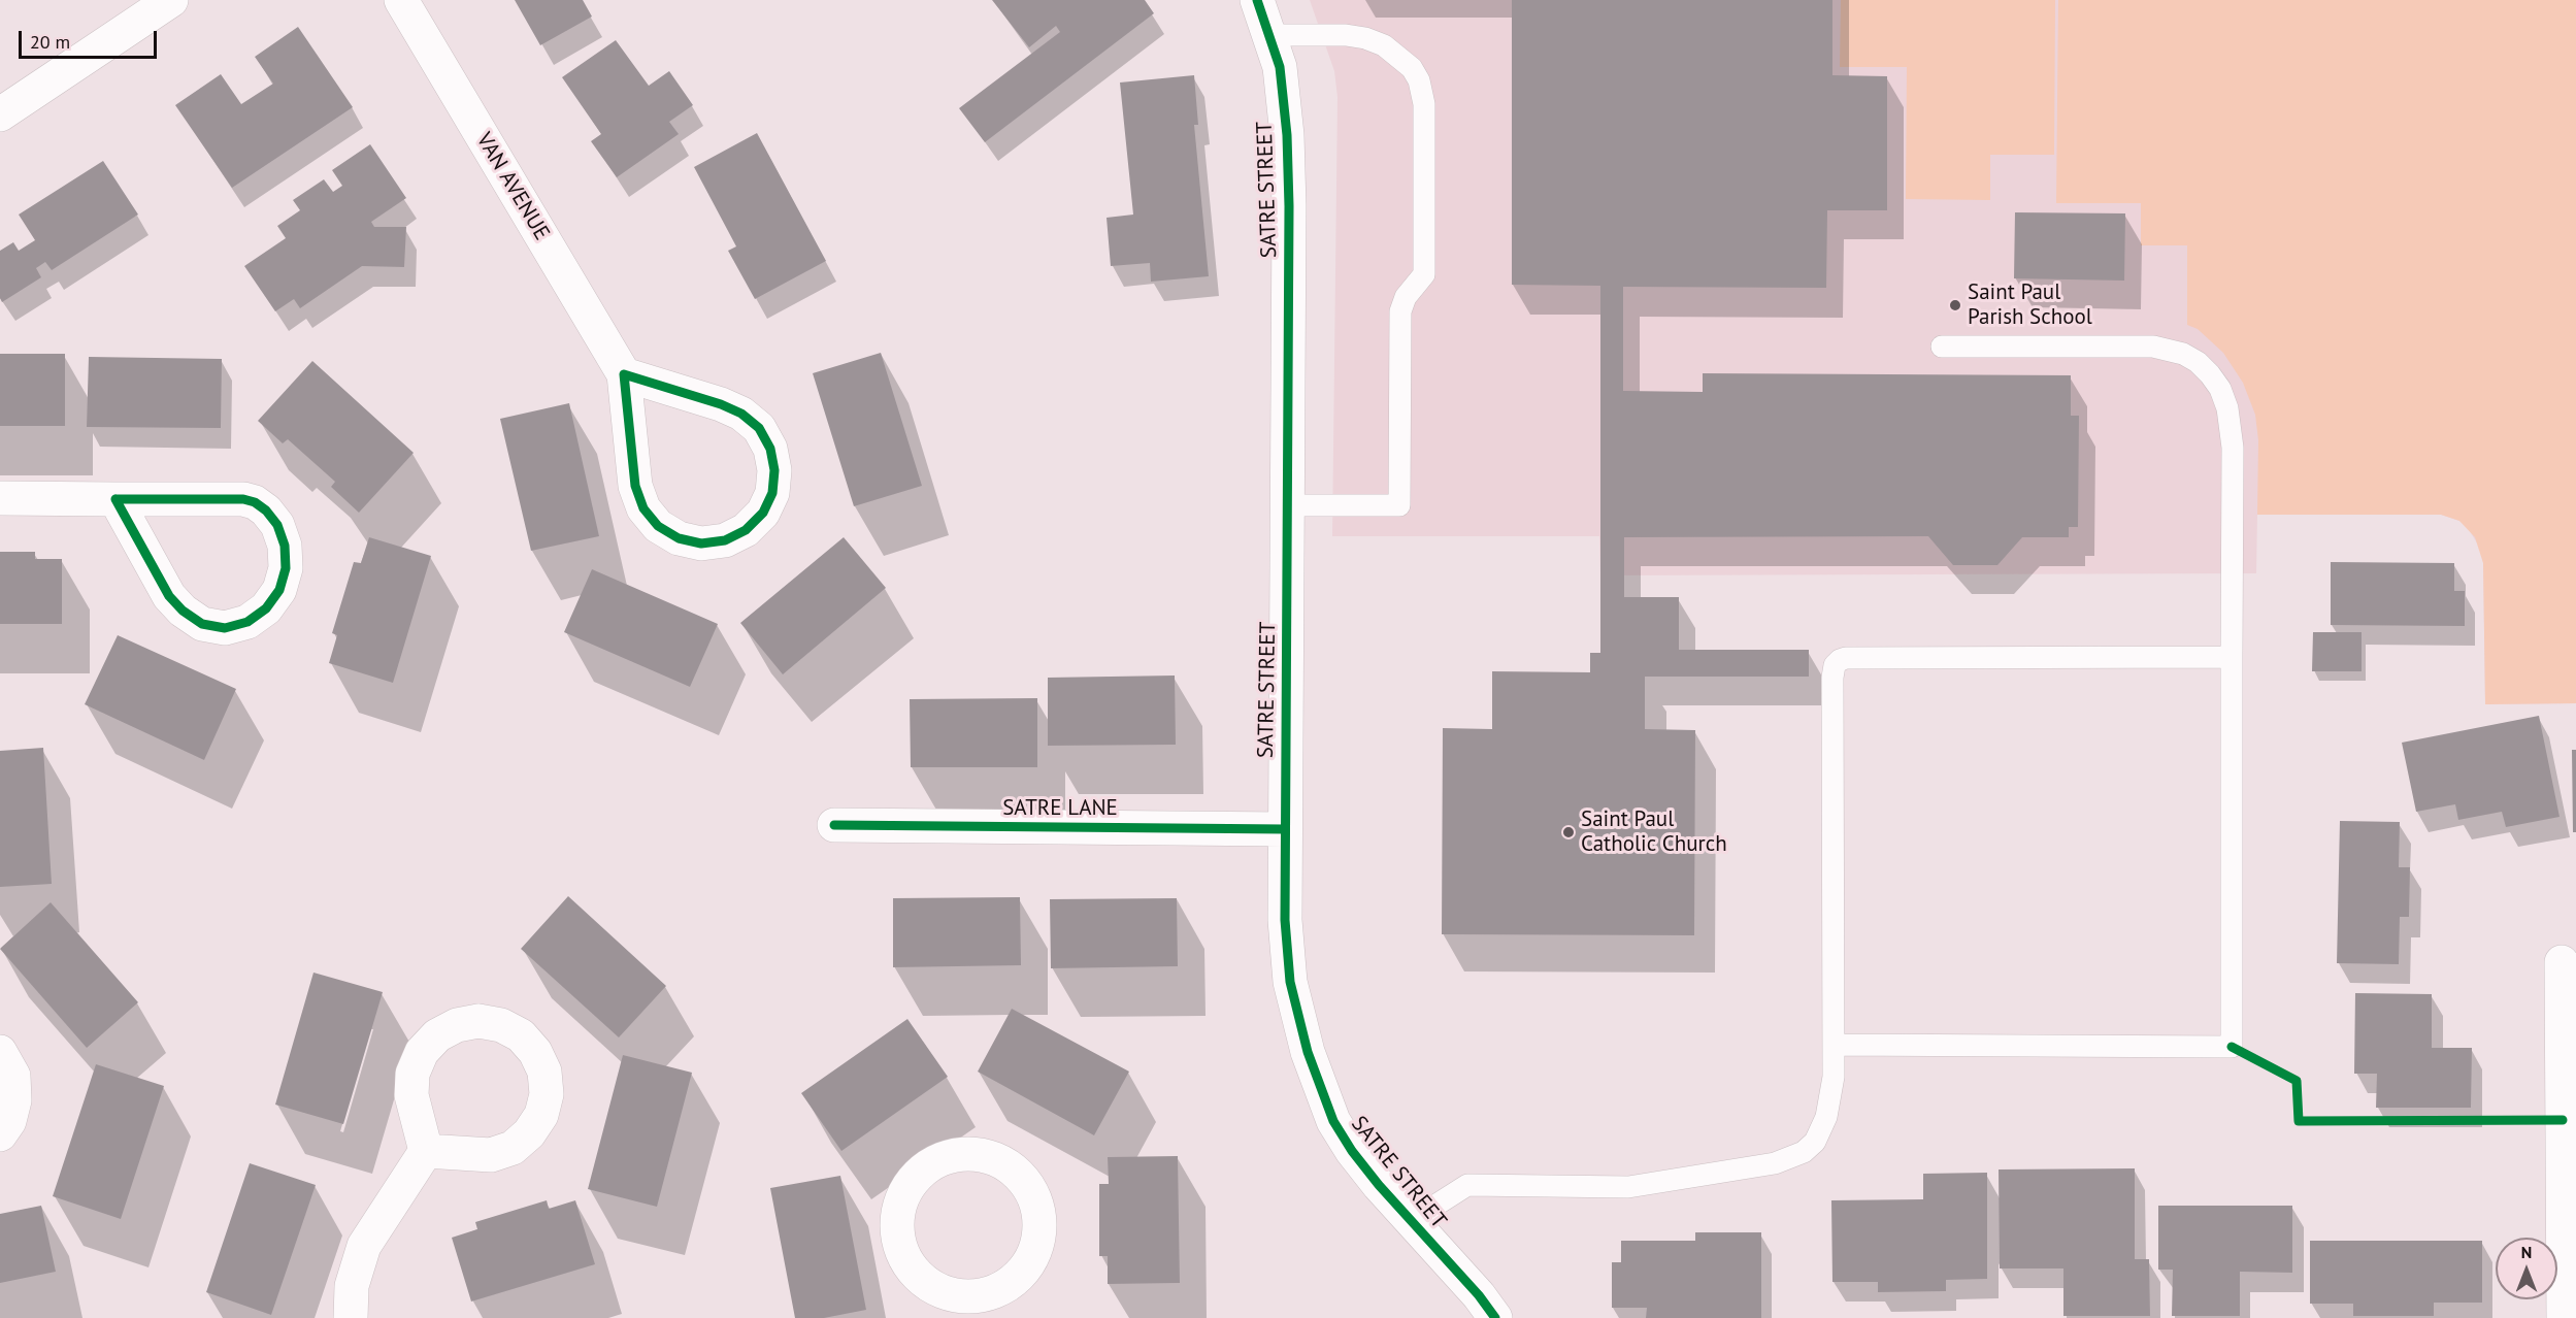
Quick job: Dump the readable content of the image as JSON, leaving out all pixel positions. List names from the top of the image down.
{
  "streets": {
    "street": ["VAN AVENUE", "SATRE STREET", "SATRE LANE"]
  },
  "crossings": [
    ["SATRE STREET", "SATRE LANE"]
  ],
  "places": ["Saint Paul Parish School", "Saint Paul Catholic Church"],
  "scale_bar": "20 m",
  "north": "top"
}
